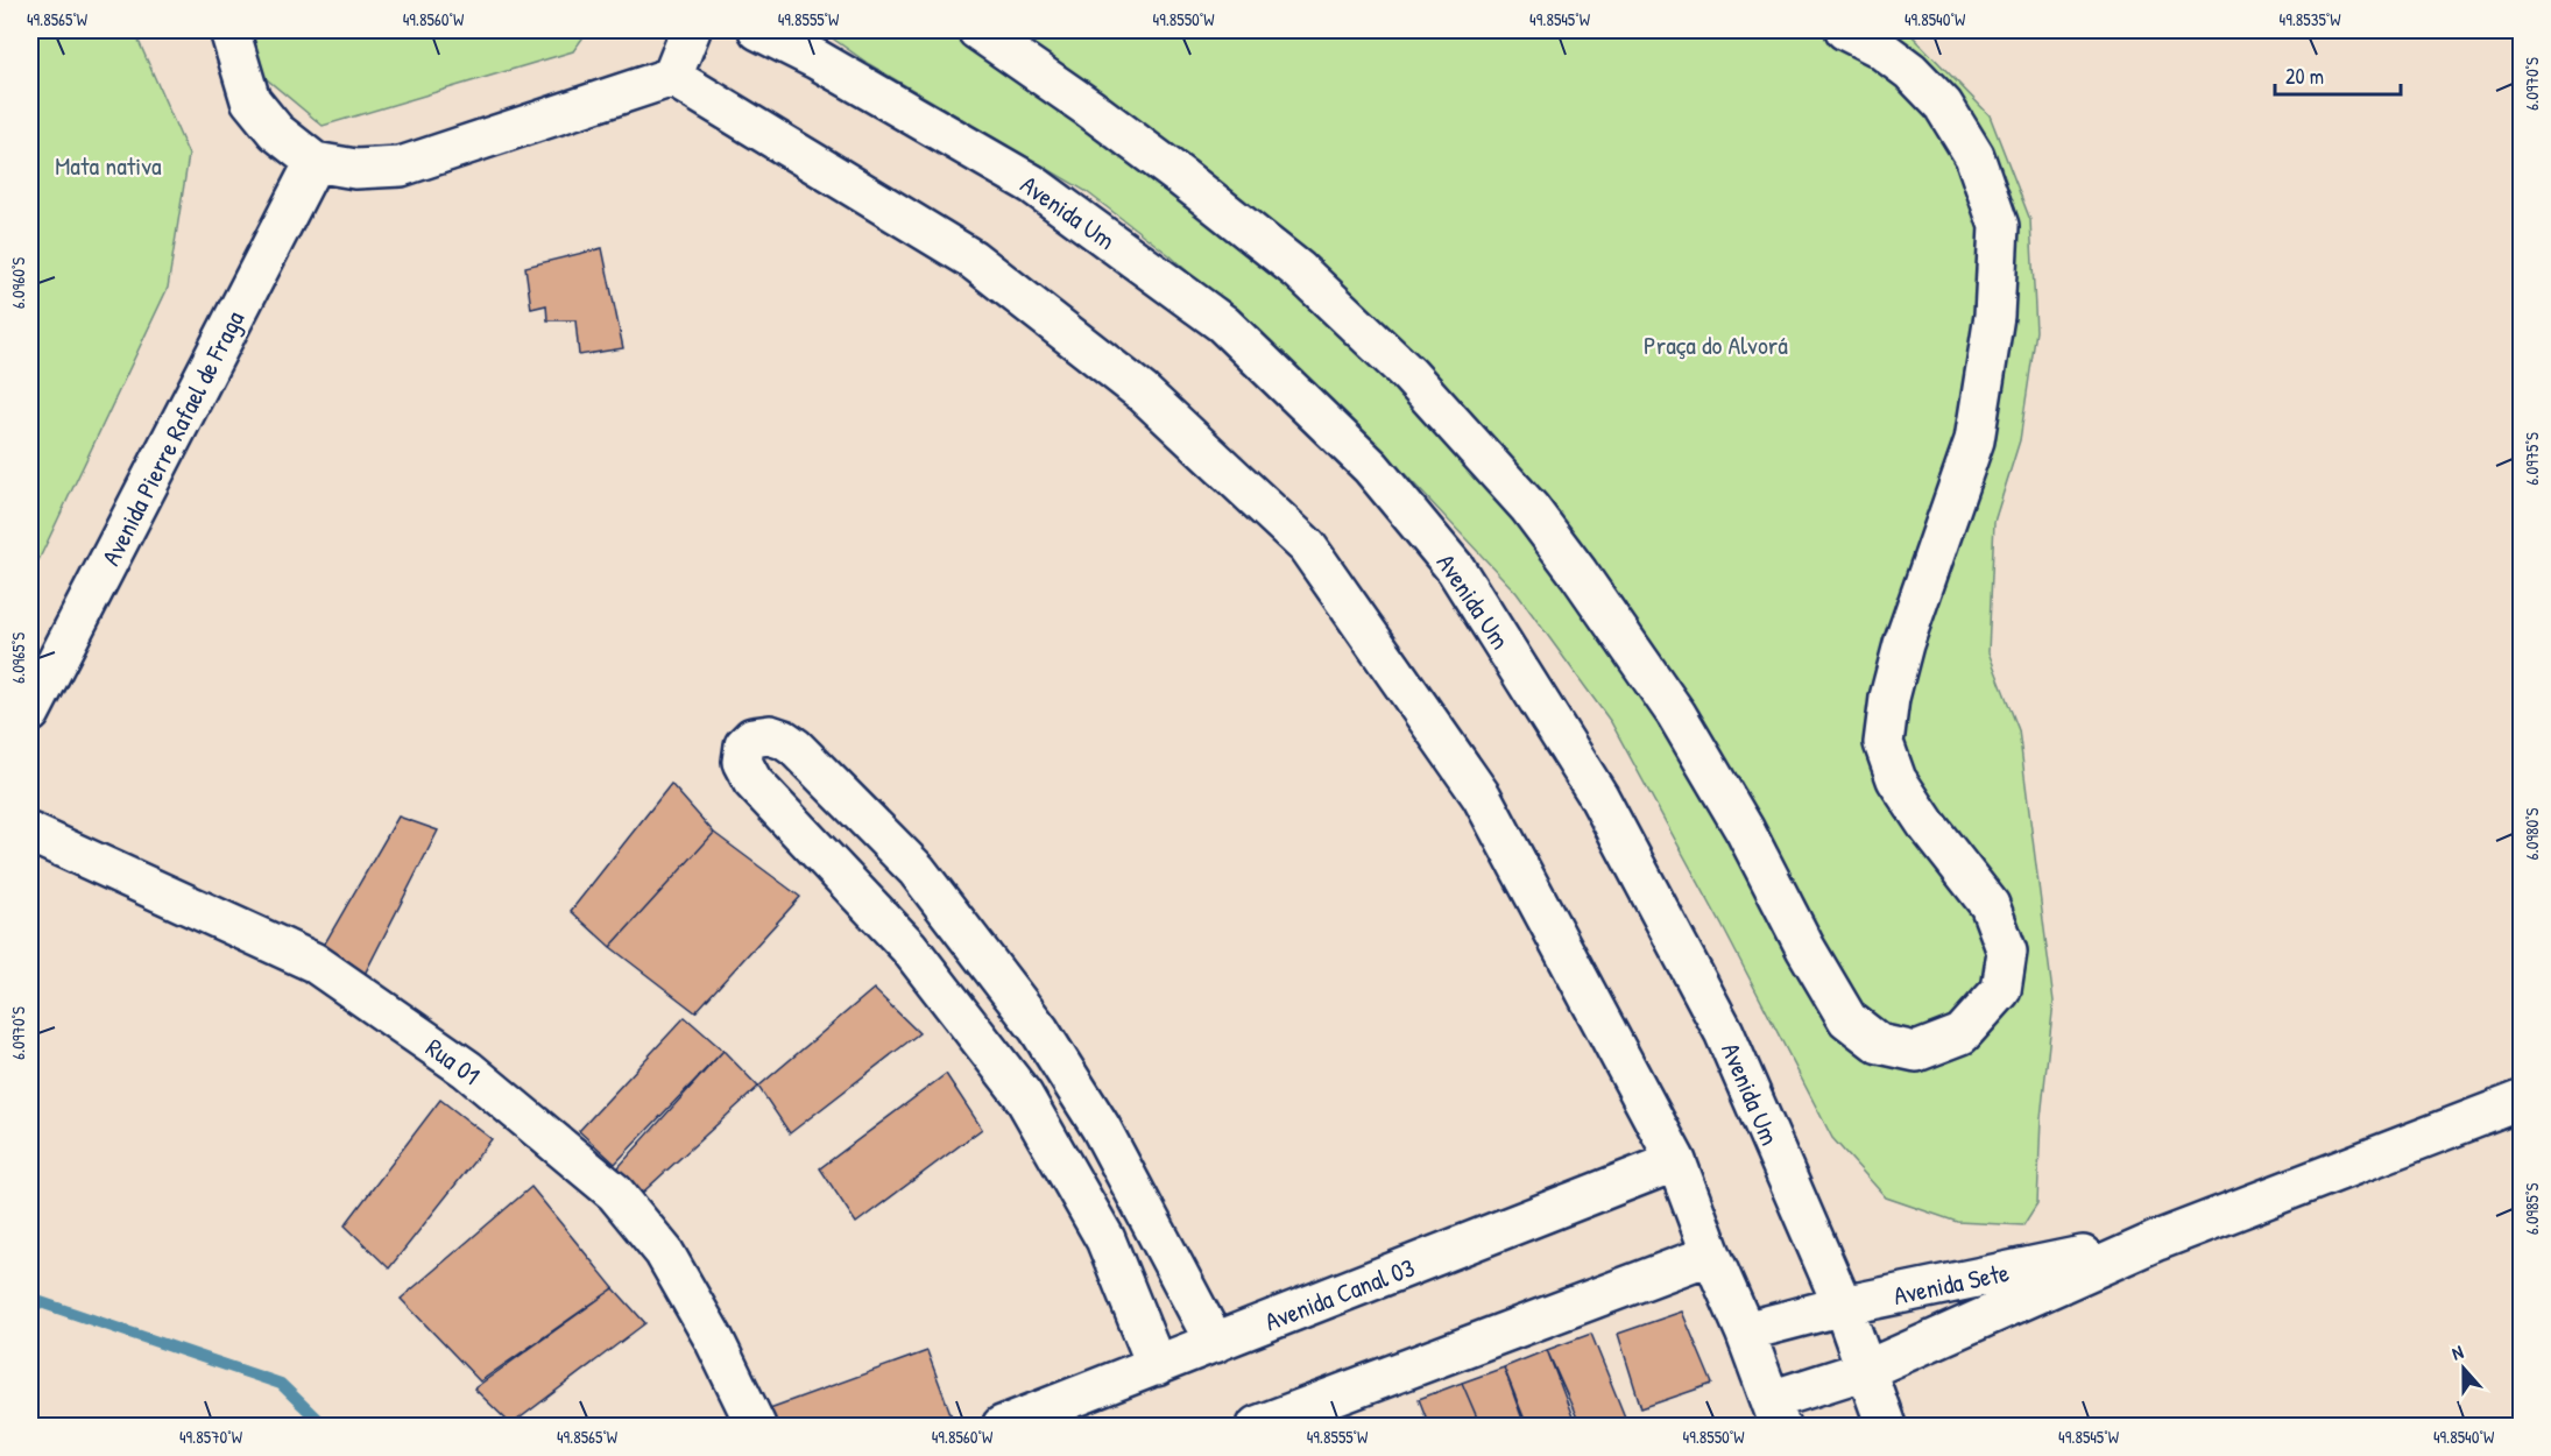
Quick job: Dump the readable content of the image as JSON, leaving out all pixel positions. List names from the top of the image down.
{
  "streets": {
    "street": [
      "Avenida Um",
      "Avenida Pierre Rafael de Fraga",
      "Rua 01",
      "Avenida Sete",
      "Avenida Canal 03"
    ]
  },
  "crossings": [
    ["Avenida Um", "Avenida Sete"]
  ],
  "parks": ["Mata nativa", "Praça do Alvorá"],
  "scale_bar": "20 m",
  "north": "top",
  "coordinates": [
    "49.8565°W",
    "49.8560°W",
    "49.8555°W",
    "49.8550°W",
    "49.8545°W",
    "49.8540°W",
    "49.8535°W",
    "6.0970°S",
    "6.0960°S",
    "6.0975°S",
    "6.0965°S",
    "6.0980°S",
    "6.0985°S",
    "49.8570°W"
  ]
}
